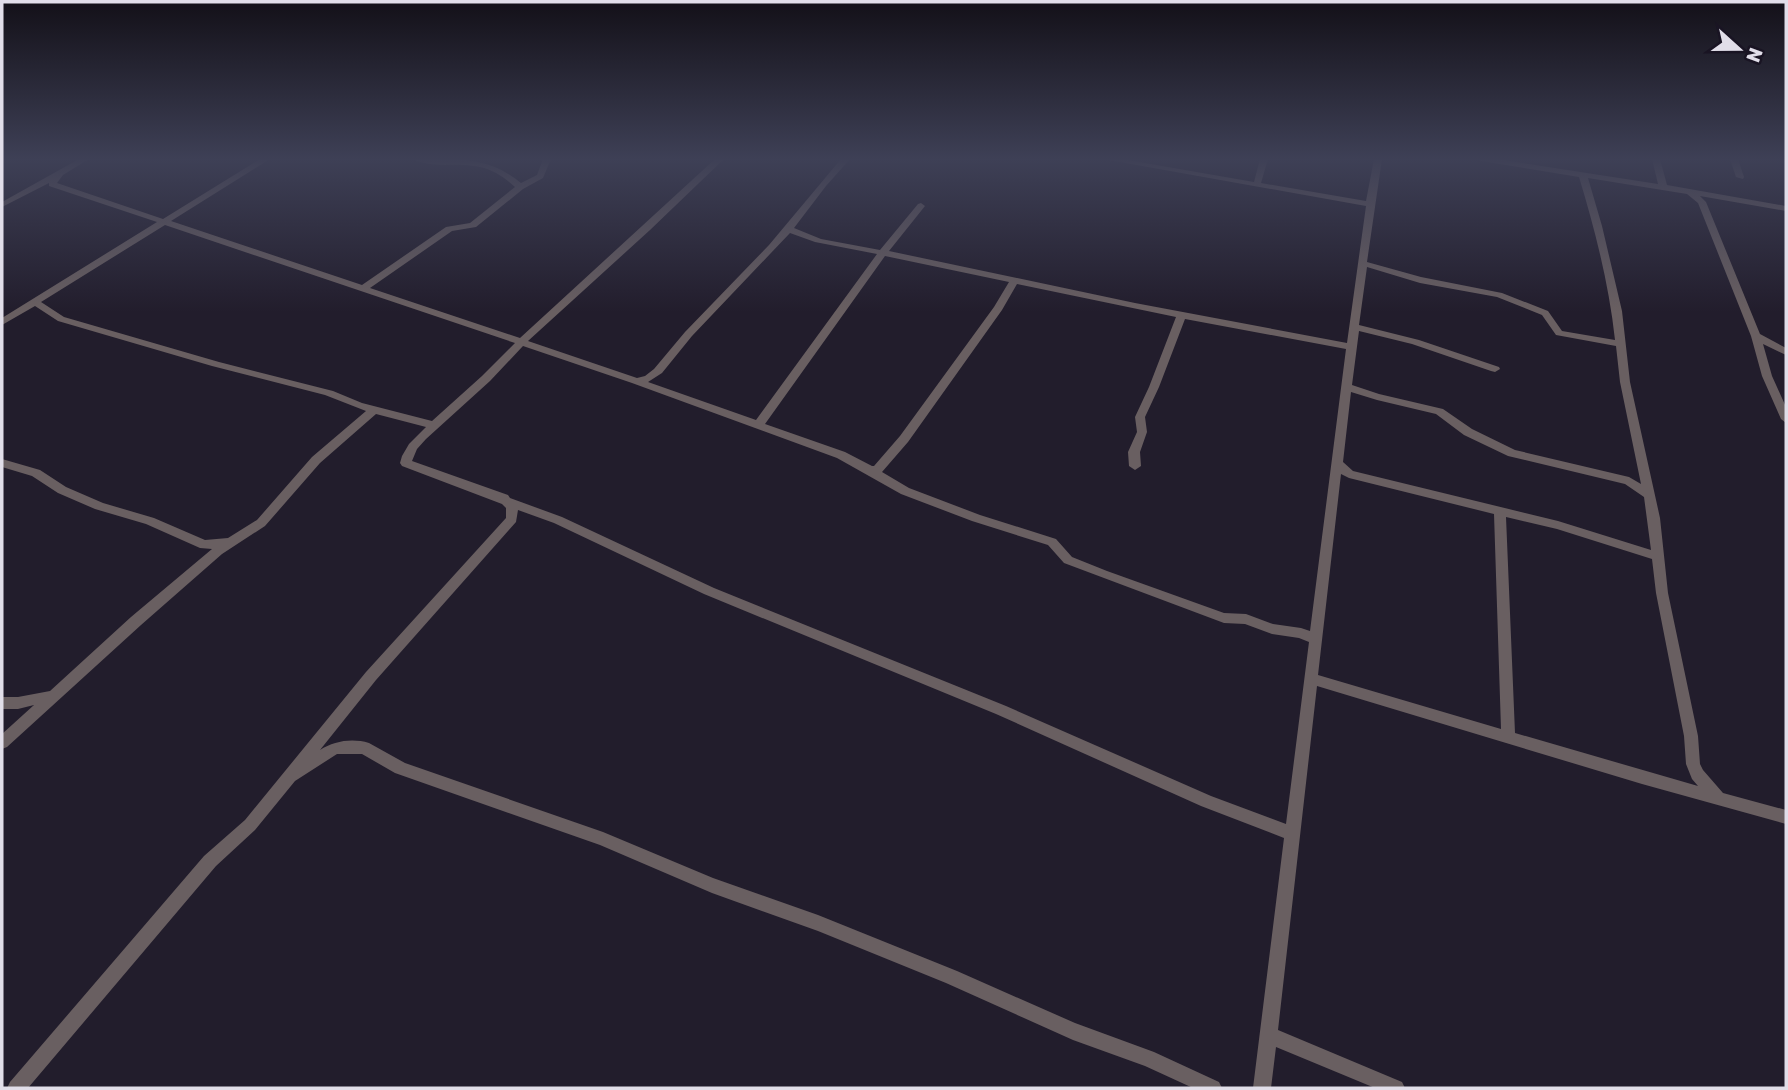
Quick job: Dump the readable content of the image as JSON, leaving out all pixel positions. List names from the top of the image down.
{
  "north": "right"
}
